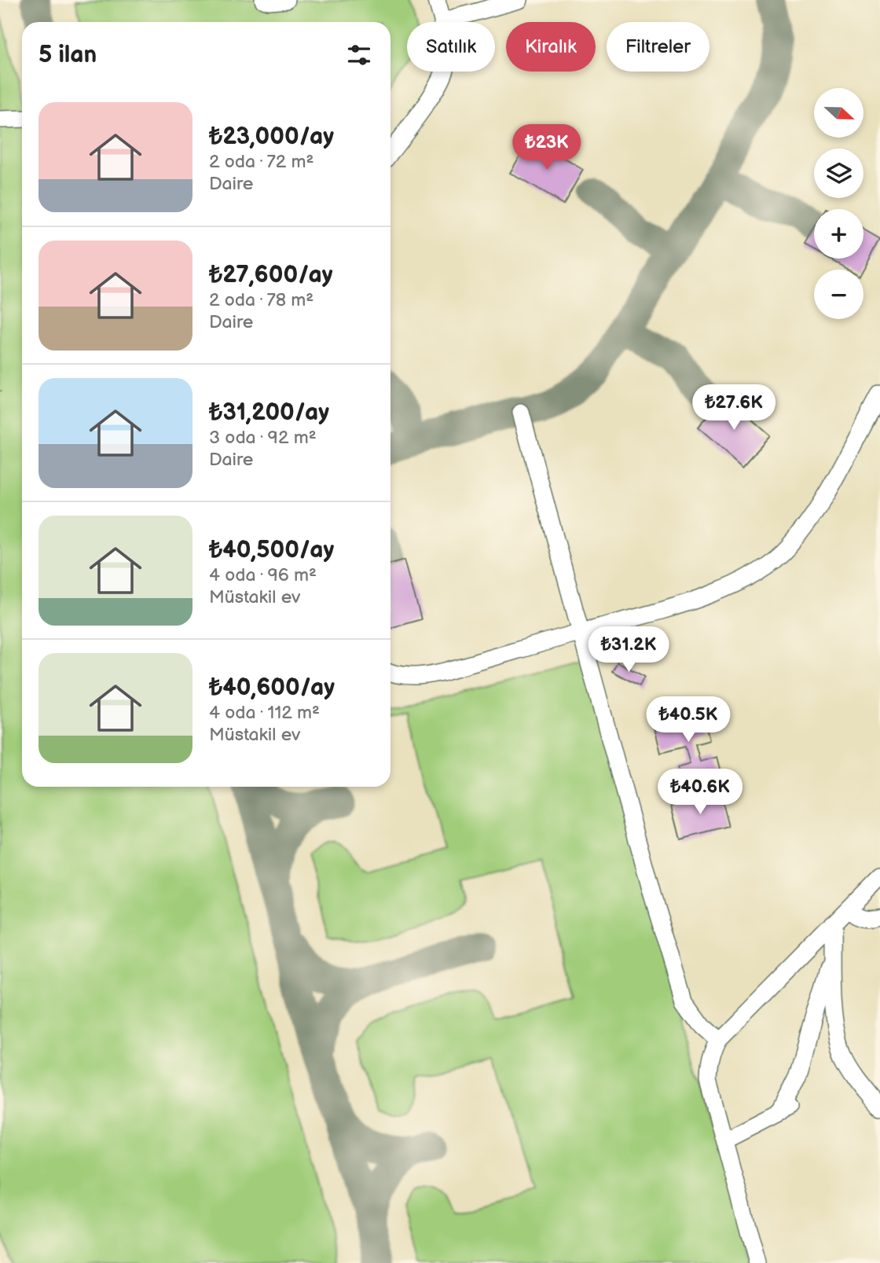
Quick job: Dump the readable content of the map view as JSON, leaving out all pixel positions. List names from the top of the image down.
{
  "north": "right",
  "page": {
    "chip": ["Satılık", "Kiralık", "Filtreler"],
    "heading": "5 ilan",
    "map_buttons": ["+", "−"],
    "list": [
      {
        "name": "₺23,000/ay",
        "note": "2 oda · 72 m² · Daire"
      },
      {
        "name": "₺27,600/ay",
        "note": "2 oda · 78 m² · Daire"
      },
      {
        "name": "₺31,200/ay",
        "note": "3 oda · 92 m² · Daire"
      },
      {
        "name": "₺40,500/ay",
        "note": "4 oda · 96 m² · Müstakil ev"
      },
      {
        "name": "₺40,600/ay",
        "note": "4 oda · 112 m² · Müstakil ev"
      }
    ],
    "price": [
      "₺23K",
      "₺27.6K",
      "₺31.2K",
      "₺40.5K",
      "₺40.6K"
    ]
  }
}
